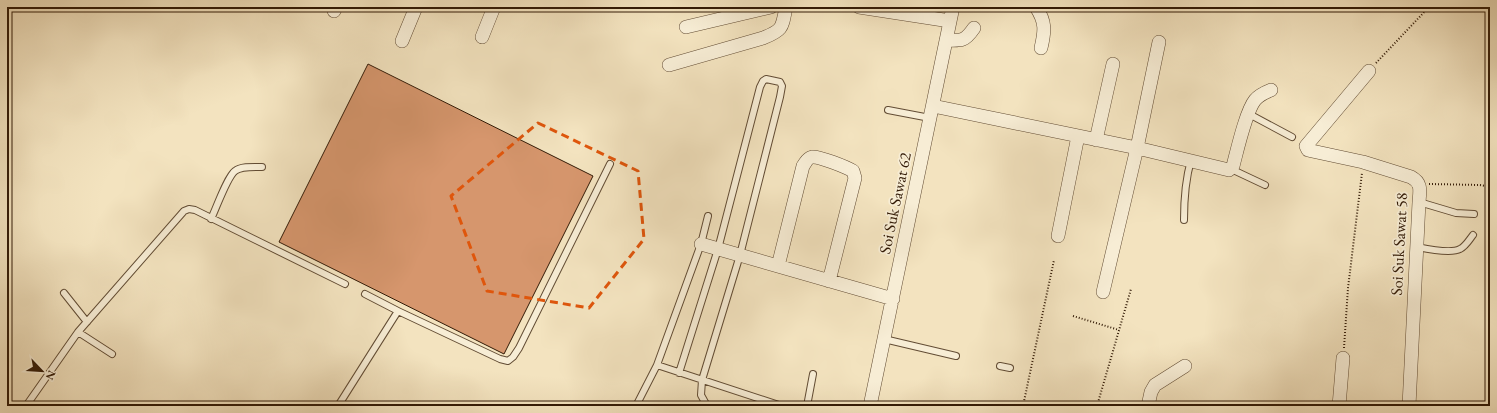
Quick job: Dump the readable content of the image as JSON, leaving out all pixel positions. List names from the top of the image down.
{
  "streets": {
    "street": ["Soi Suk Sawat 62", "Soi Suk Sawat 58"]
  },
  "north": "bottom right"
}
